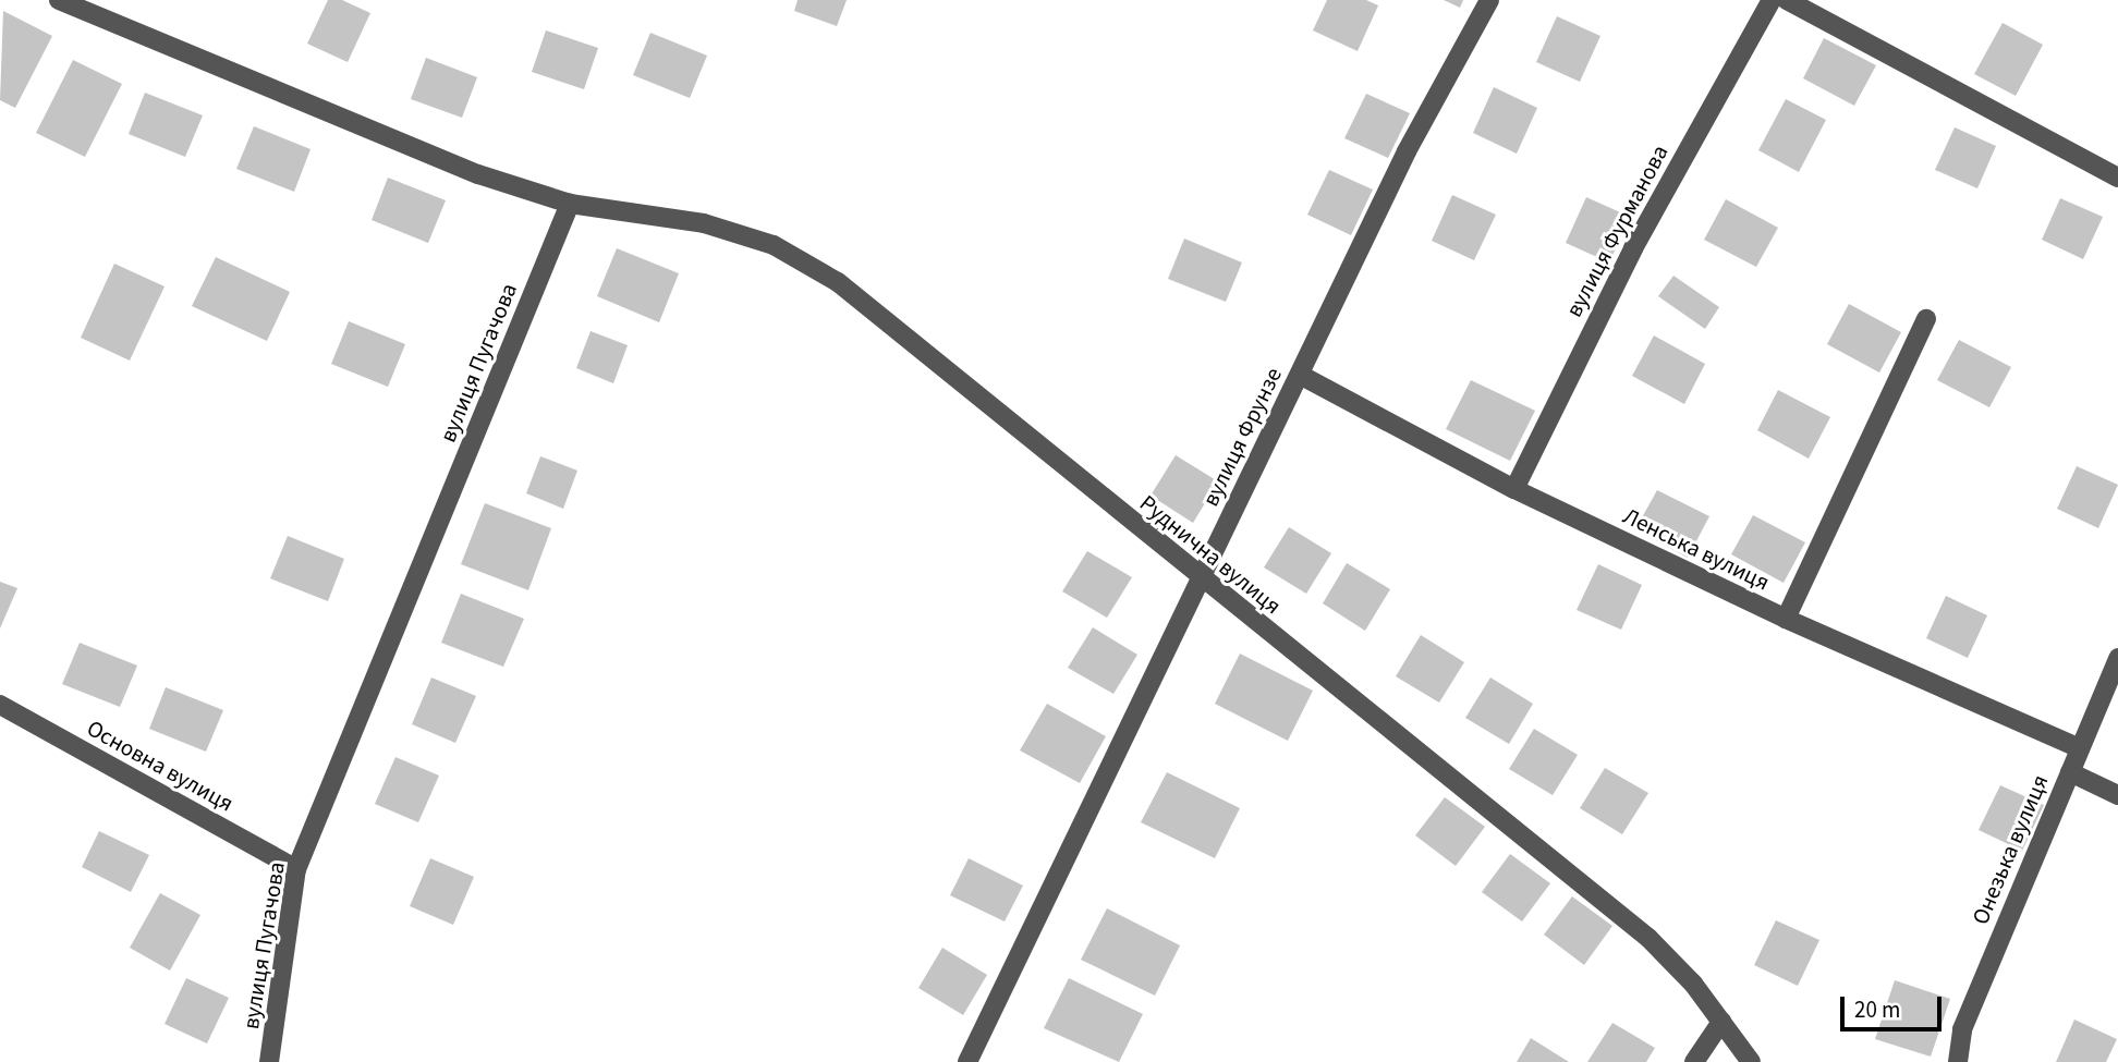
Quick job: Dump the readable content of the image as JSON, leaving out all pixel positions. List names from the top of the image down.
{
  "streets": {
    "street": [
      "вулиця Фурманова",
      "вулиця Пугачова",
      "вулиця Фрунзе",
      "Ленська вулиця",
      "Руднична вулиця",
      "Основна вулиця",
      "Онезька вулиця"
    ]
  },
  "crossings": [
    ["вулиця Фурманова", "Ленська вулиця"],
    ["вулиця Пугачова", "Руднична вулиця"],
    ["вулиця Пугачова", "Основна вулиця"],
    ["вулиця Фрунзе", "Ленська вулиця"],
    ["вулиця Фрунзе", "Руднична вулиця"],
    ["Ленська вулиця", "Онезька вулиця"]
  ],
  "scale_bar": "20 m"
}
